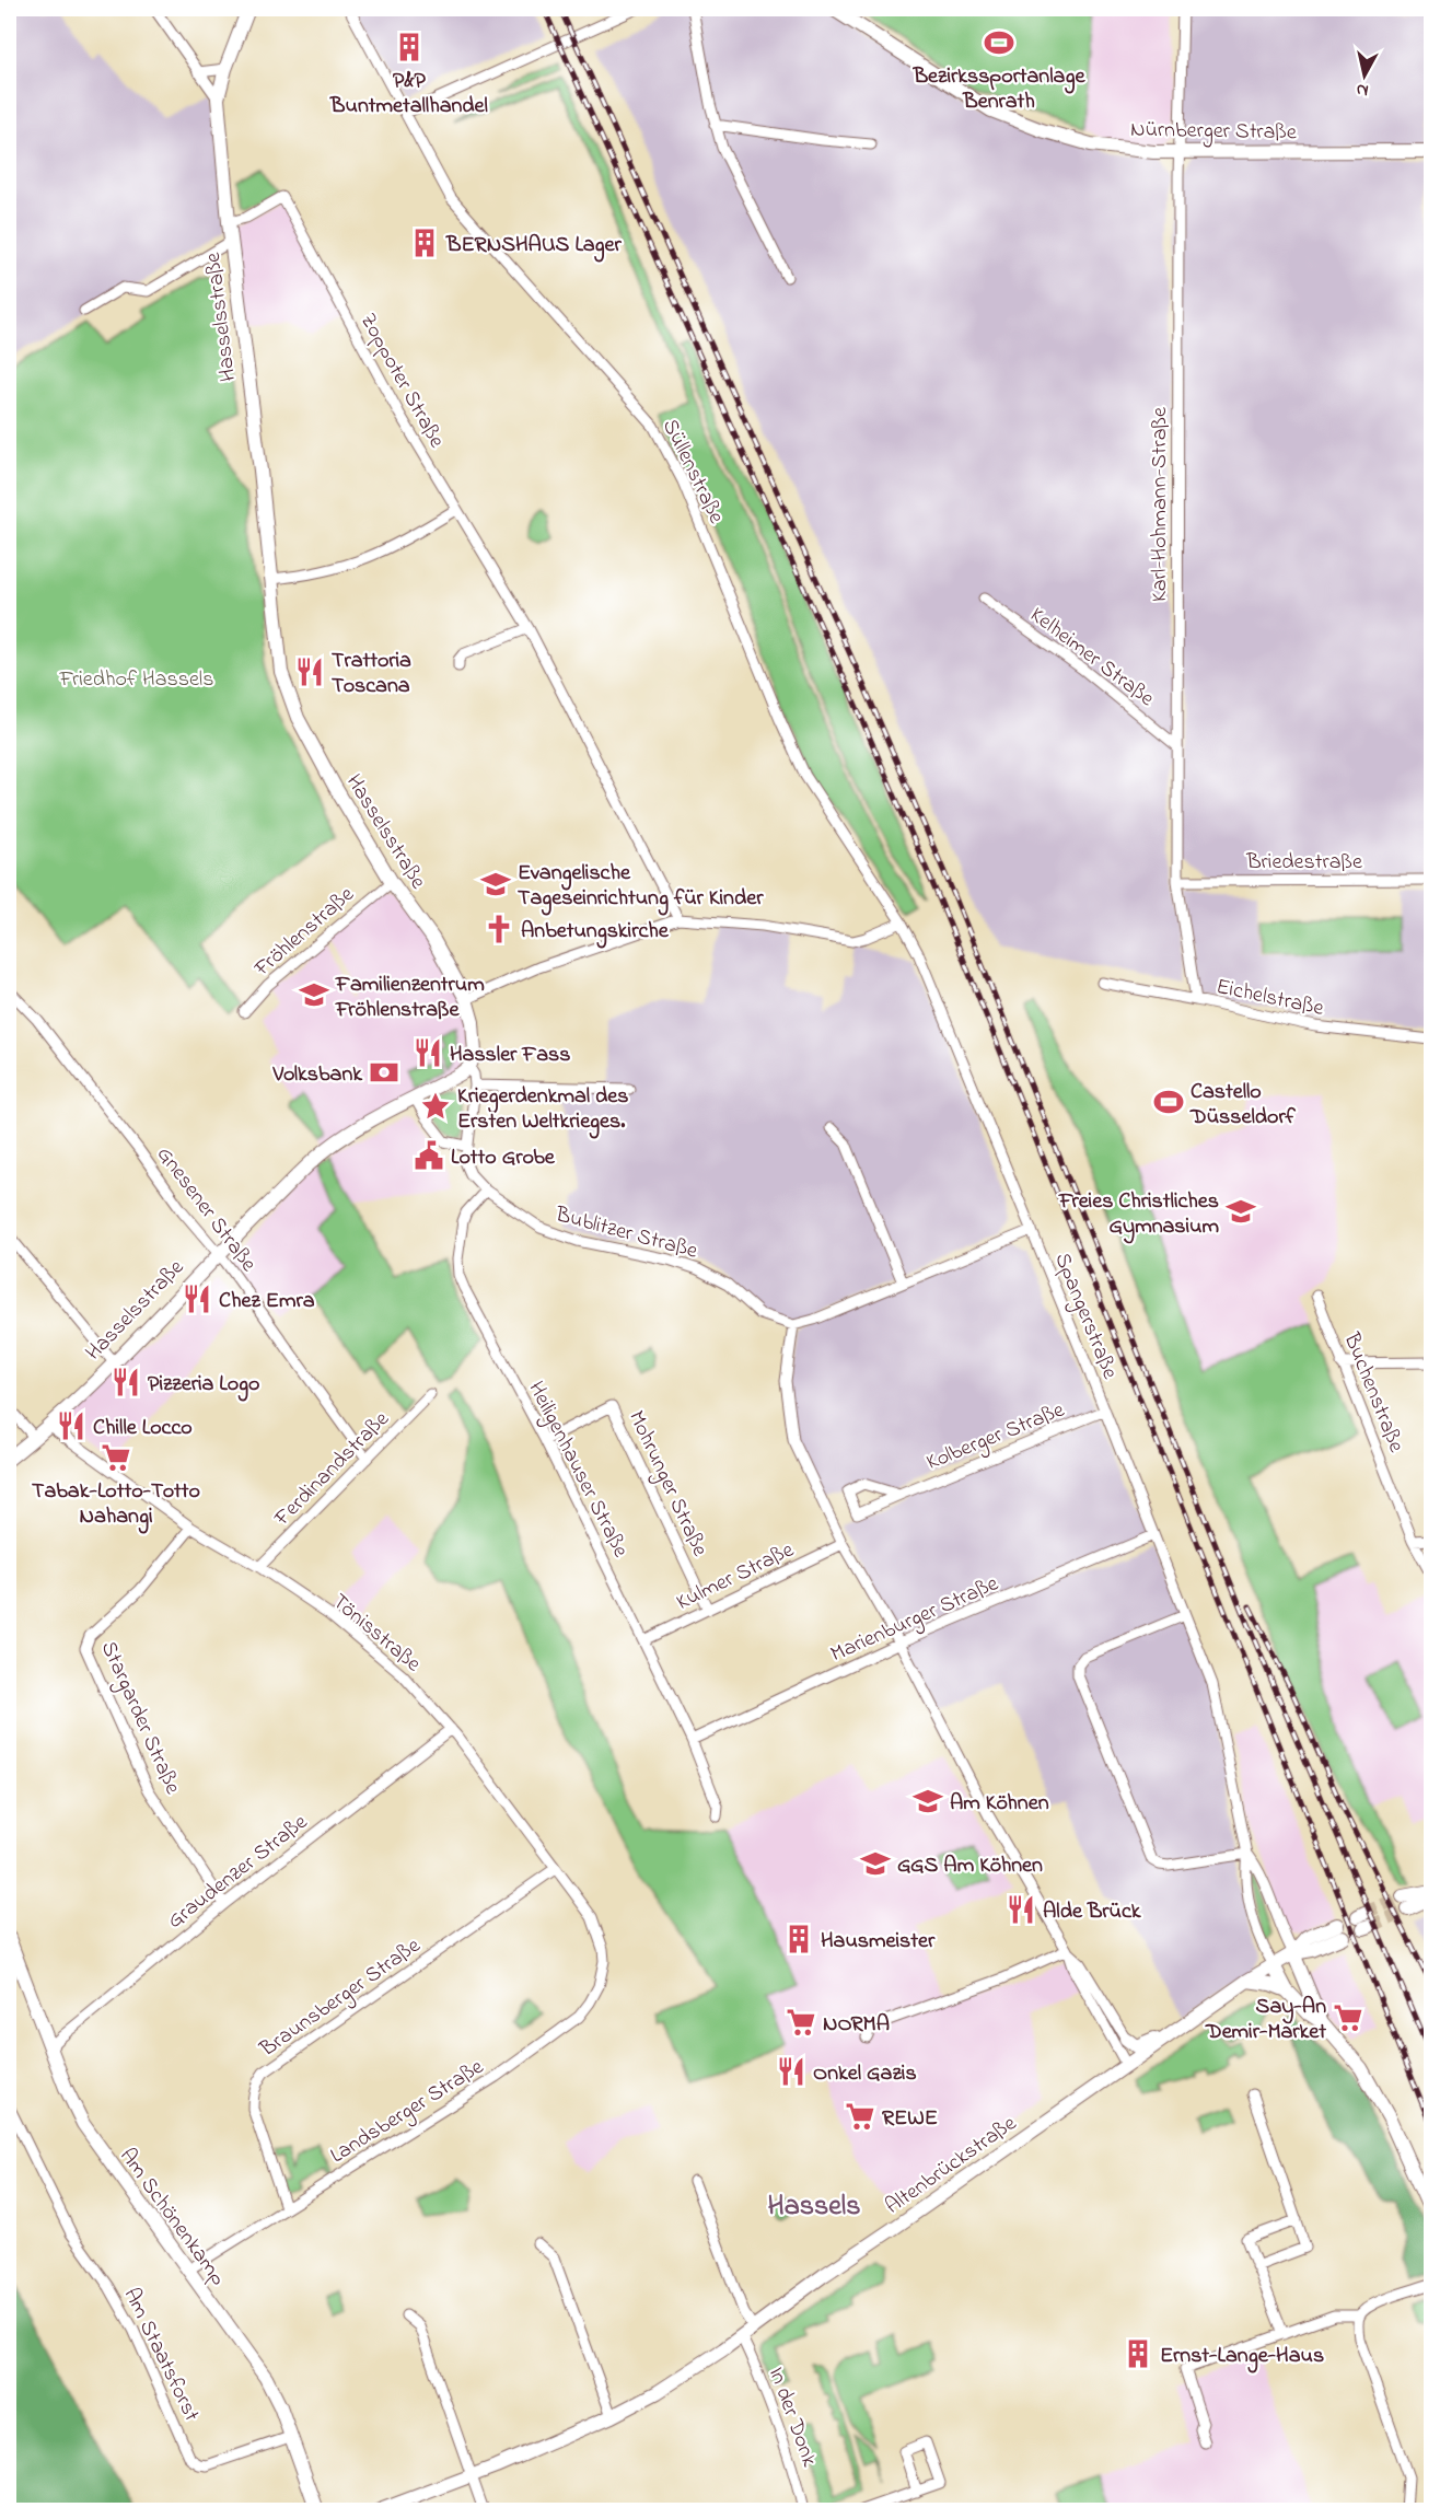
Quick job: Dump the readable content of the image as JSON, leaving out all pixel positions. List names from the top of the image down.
{
  "streets": {
    "street": [
      "Nürnberger Straße",
      "Hasselsstraße",
      "Zoppoter Straße",
      "Süllenstraße",
      "Karl-Hohmann-Straße",
      "Kelheimer Straße",
      "Briedestraße",
      "Fröhlenstraße",
      "Eichelstraße",
      "Gnesener Straße",
      "Bublitzer Straße",
      "Spangerstraße",
      "Buchenstraße",
      "Kolberger Straße",
      "Ferdinandstraße",
      "Heiligenhauser Straße",
      "Mohrunger Straße",
      "Kulmer Straße",
      "Marienburger Straße",
      "Tönisstraße",
      "Stargarder Straße",
      "Graudenzer Straße",
      "Braunsberger Straße",
      "Landsberger Straße",
      "Altenbrückstraße",
      "Am Schönenkamp",
      "Am Staatsforst",
      "In der Donk"
    ]
  },
  "crossings": [
    ["Nürnberger Straße", "Karl-Hohmann-Straße"],
    ["Hasselsstraße", "Zoppoter Straße"],
    ["Hasselsstraße", "Fröhlenstraße"],
    ["Hasselsstraße", "Gnesener Straße"],
    ["Hasselsstraße", "Tönisstraße"],
    ["Süllenstraße", "Spangerstraße"],
    ["Karl-Hohmann-Straße", "Kelheimer Straße"],
    ["Karl-Hohmann-Straße", "Briedestraße"],
    ["Karl-Hohmann-Straße", "Eichelstraße"],
    ["Gnesener Straße", "Ferdinandstraße"],
    ["Bublitzer Straße", "Heiligenhauser Straße"],
    ["Spangerstraße", "Kolberger Straße"],
    ["Spangerstraße", "Marienburger Straße"],
    ["Spangerstraße", "Altenbrückstraße"],
    ["Ferdinandstraße", "Tönisstraße"],
    ["Heiligenhauser Straße", "Mohrunger Straße"],
    ["Heiligenhauser Straße", "Kulmer Straße"],
    ["Heiligenhauser Straße", "Marienburger Straße"],
    ["Mohrunger Straße", "Kulmer Straße"],
    ["Tönisstraße", "Stargarder Straße"],
    ["Tönisstraße", "Graudenzer Straße"],
    ["Tönisstraße", "Braunsberger Straße"],
    ["Tönisstraße", "Landsberger Straße"],
    ["Stargarder Straße", "Graudenzer Straße"],
    ["Graudenzer Straße", "Am Schönenkamp"],
    ["Braunsberger Straße", "Landsberger Straße"],
    ["Landsberger Straße", "Am Schönenkamp"],
    ["Altenbrückstraße", "In der Donk"],
    ["Am Schönenkamp", "Am Staatsforst"]
  ],
  "districts": ["Hassels"],
  "parks": ["Friedhof Hassels"],
  "places": {
    "sports": ["Bezirkssportanlage Benrath", "Castello Düsseldorf"],
    "building": [
      "P&P Buntmetallhandel",
      "BERNSHAUS Lager",
      "Hausmeister",
      "Ernst-Lange-Haus"
    ],
    "restaurant": [
      "Trattoria Toscana",
      "Hassler Fass",
      "Chez Emra",
      "Pizzeria Logo",
      "Chille Locco",
      "Alde Brück",
      "Onkel Gazis"
    ],
    "school or university": [
      "Evangelische Tageseinrichtung für Kinder",
      "Familienzentrum Fröhlenstraße",
      "Freies Christliches Gymnasium",
      "Am Köhnen",
      "GGS Am Köhnen"
    ],
    "church": ["Anbetungskirche"],
    "bank": ["Volksbank"],
    "place": ["Kriegerdenkmal des Ersten Weltkrieges."],
    "public building": ["Lotto Grobe"],
    "supermarket": [
      "Tabak-Lotto-Totto Nahangi",
      "Say-An Demir-Market",
      "NORMA",
      "REWE"
    ]
  },
  "north": "bottom"
}
